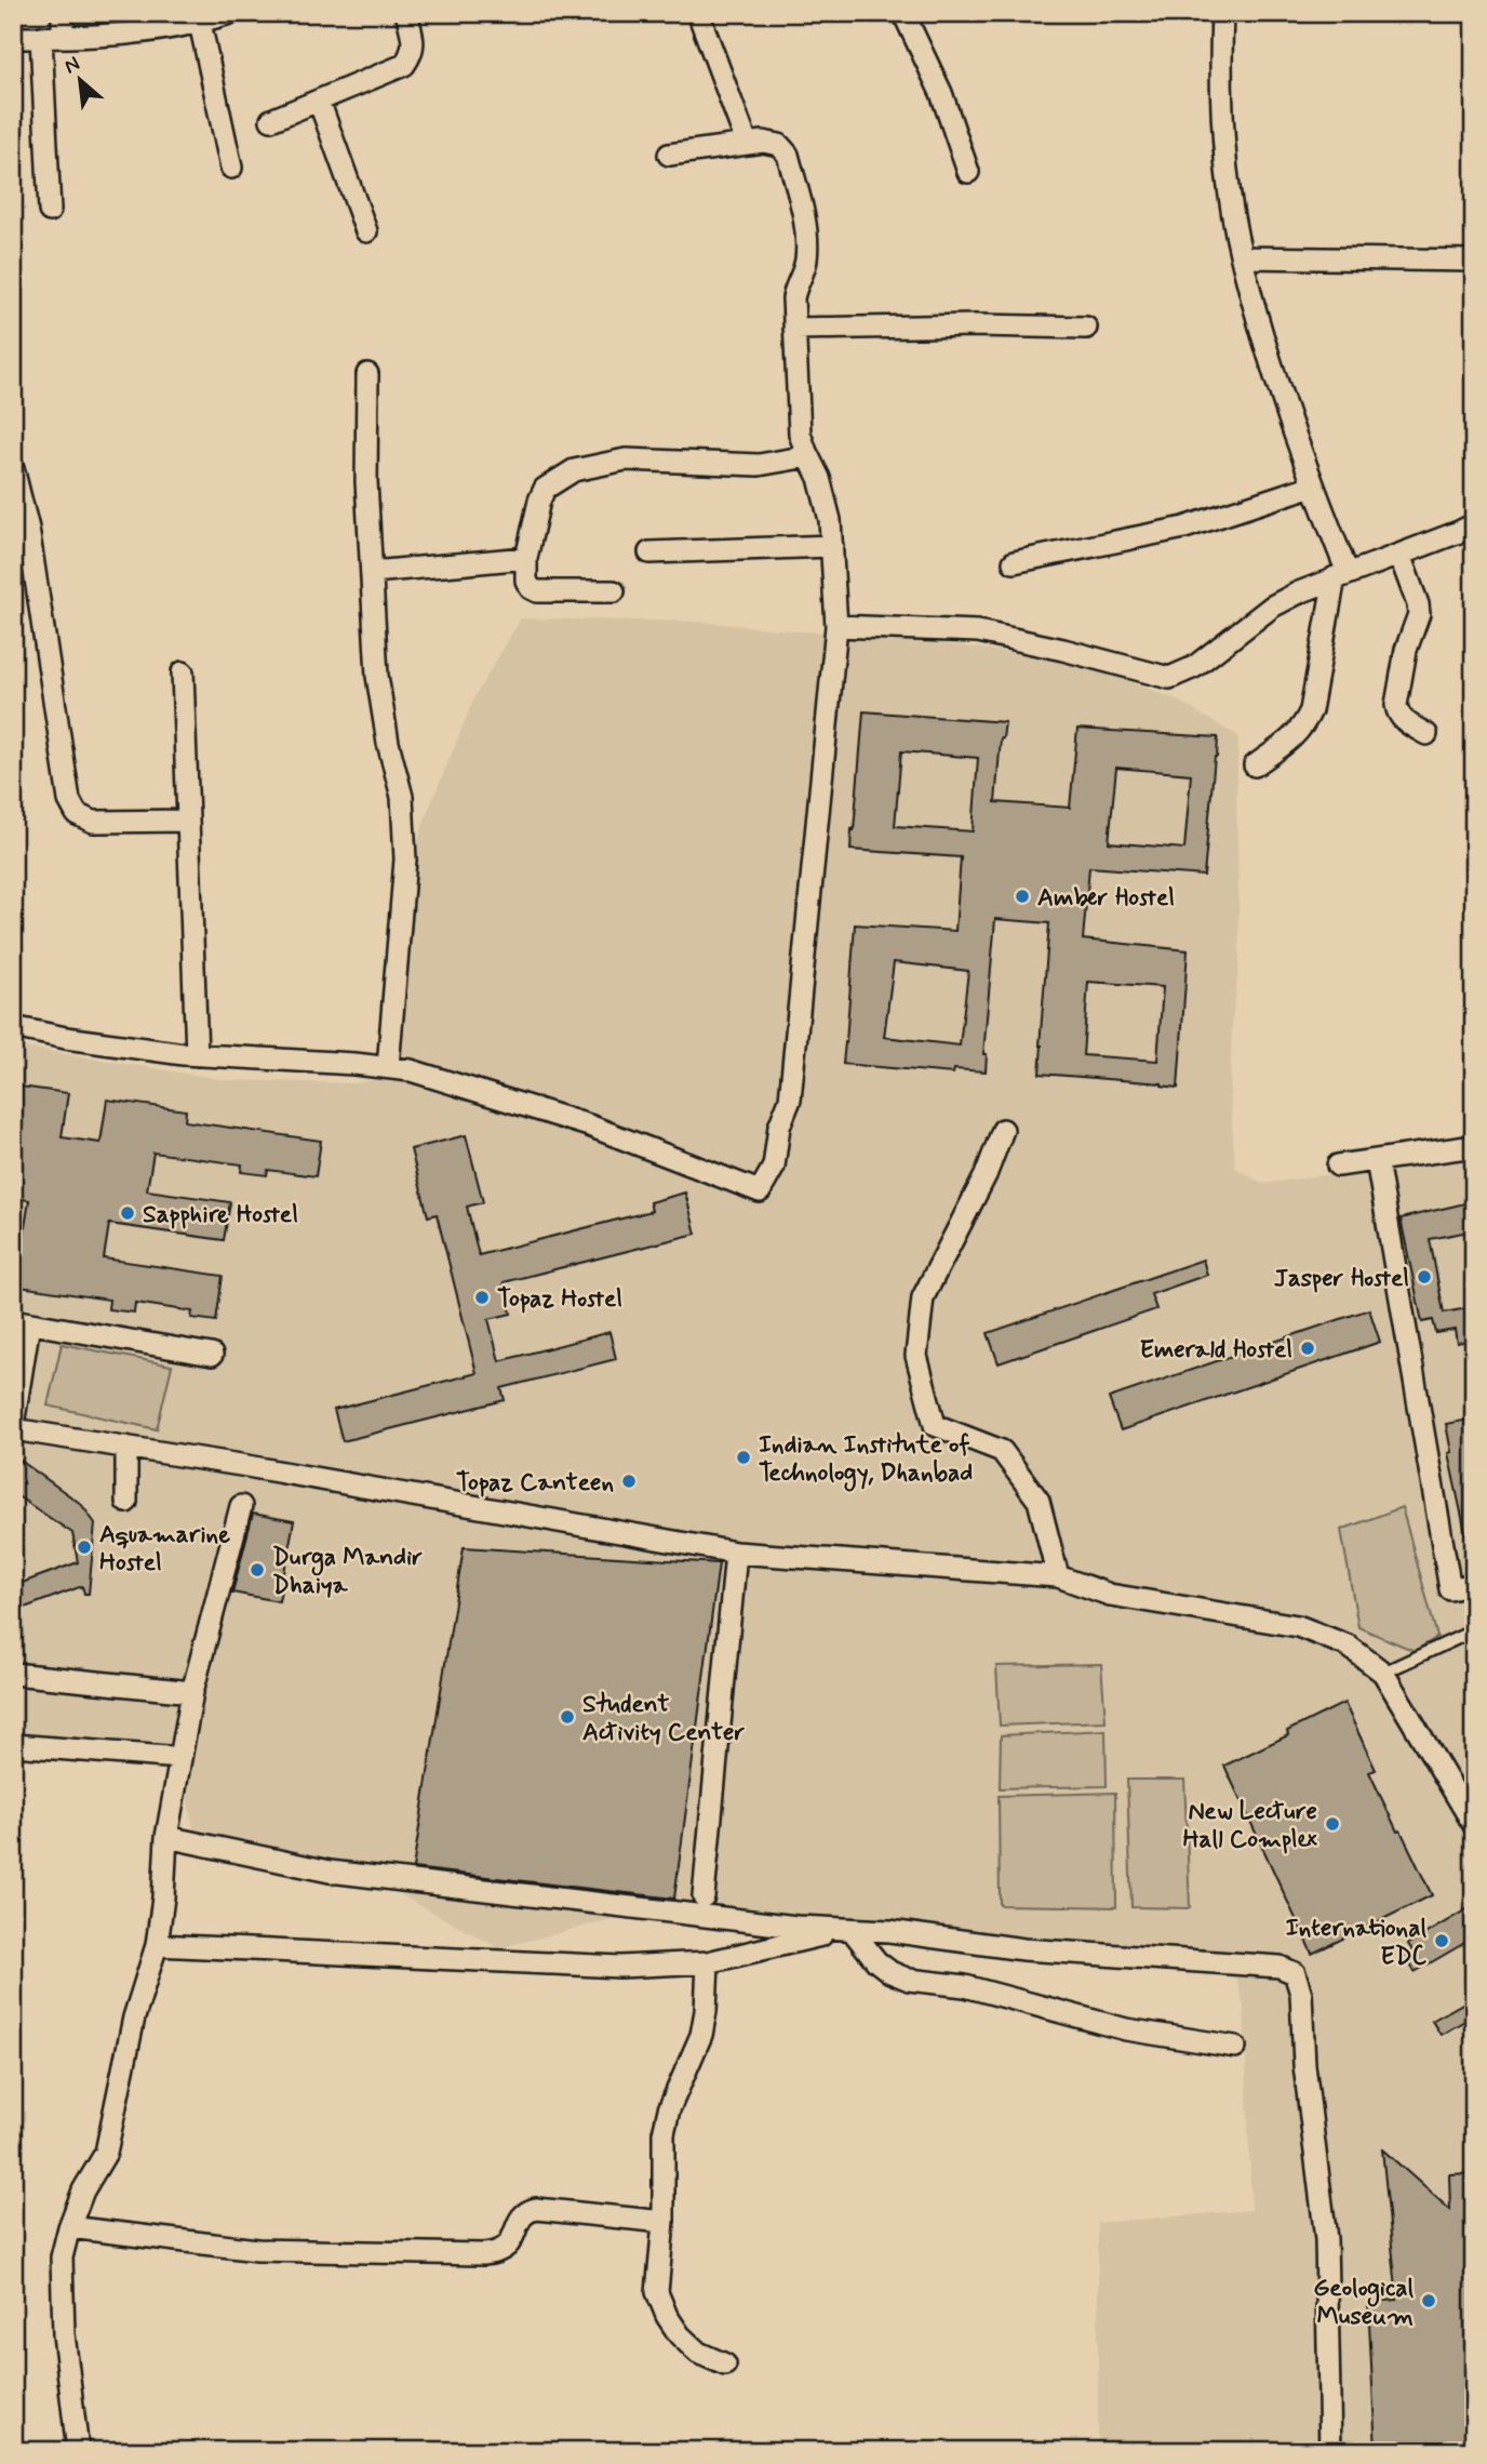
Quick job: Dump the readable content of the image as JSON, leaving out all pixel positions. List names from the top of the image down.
{
  "places": [
    "Amber Hostel",
    "Sapphire Hostel",
    "Jasper Hostel",
    "Topaz Hostel",
    "Emerald Hostel",
    "Indian Institute of Technology, Dhanbad",
    "Topaz Canteen",
    "Aquamarine Hostel",
    "Durga Mandir Dhaiya",
    "Student Activity Center",
    "New Lecture Hall Complex",
    "International EDC",
    "Geological Museum"
  ],
  "north": "top left"
}
